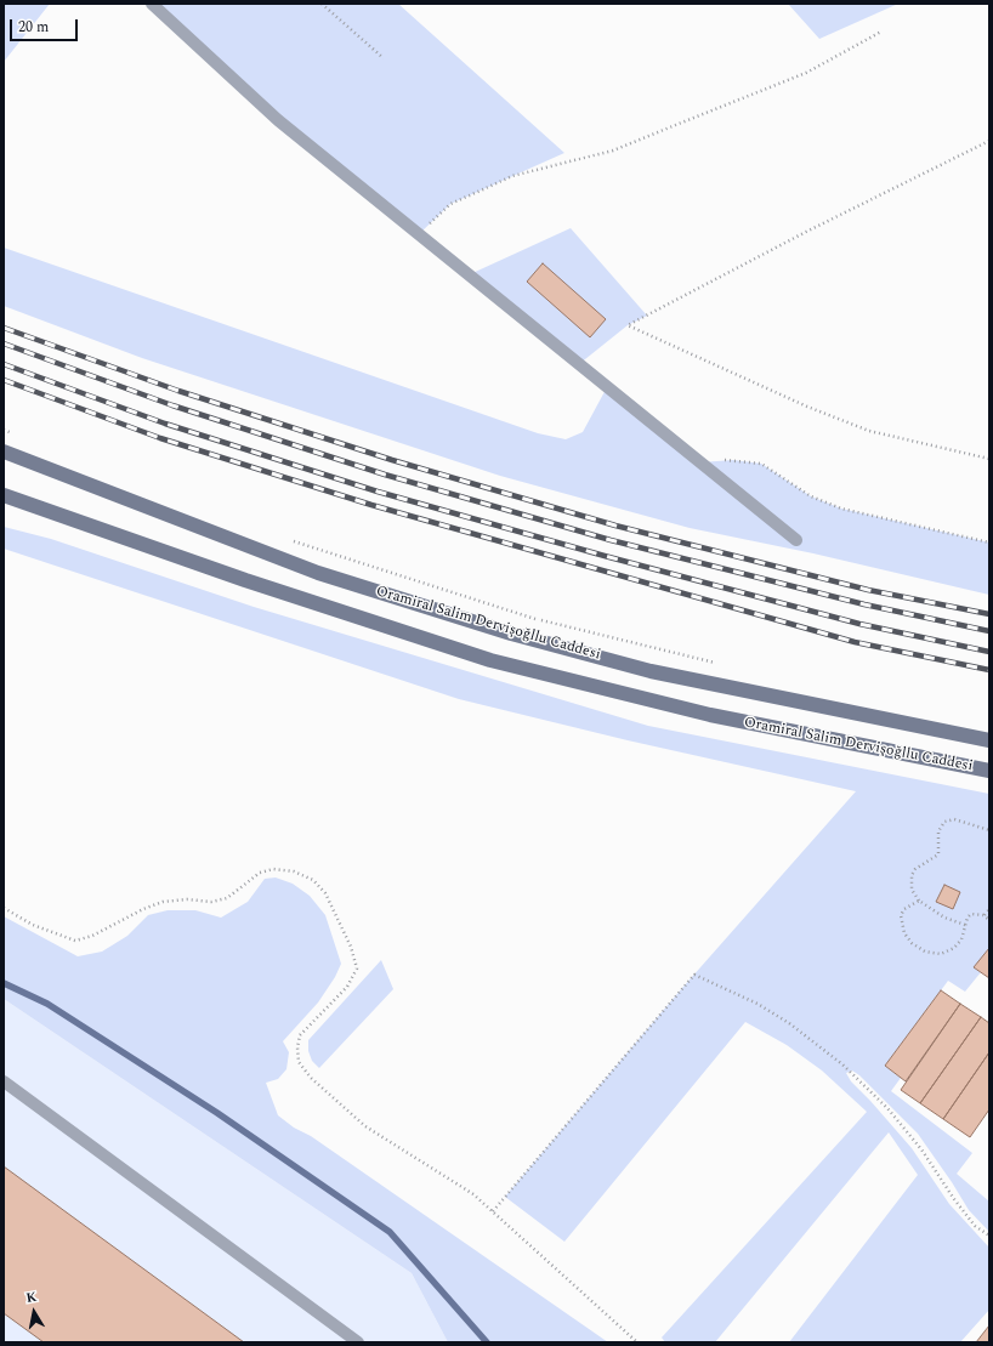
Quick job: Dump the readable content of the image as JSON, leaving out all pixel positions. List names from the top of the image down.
{
  "streets": {
    "main road": ["Oramiral Salim Dervişoğllu Caddesi"]
  },
  "scale_bar": "20 m",
  "north": "top"
}
